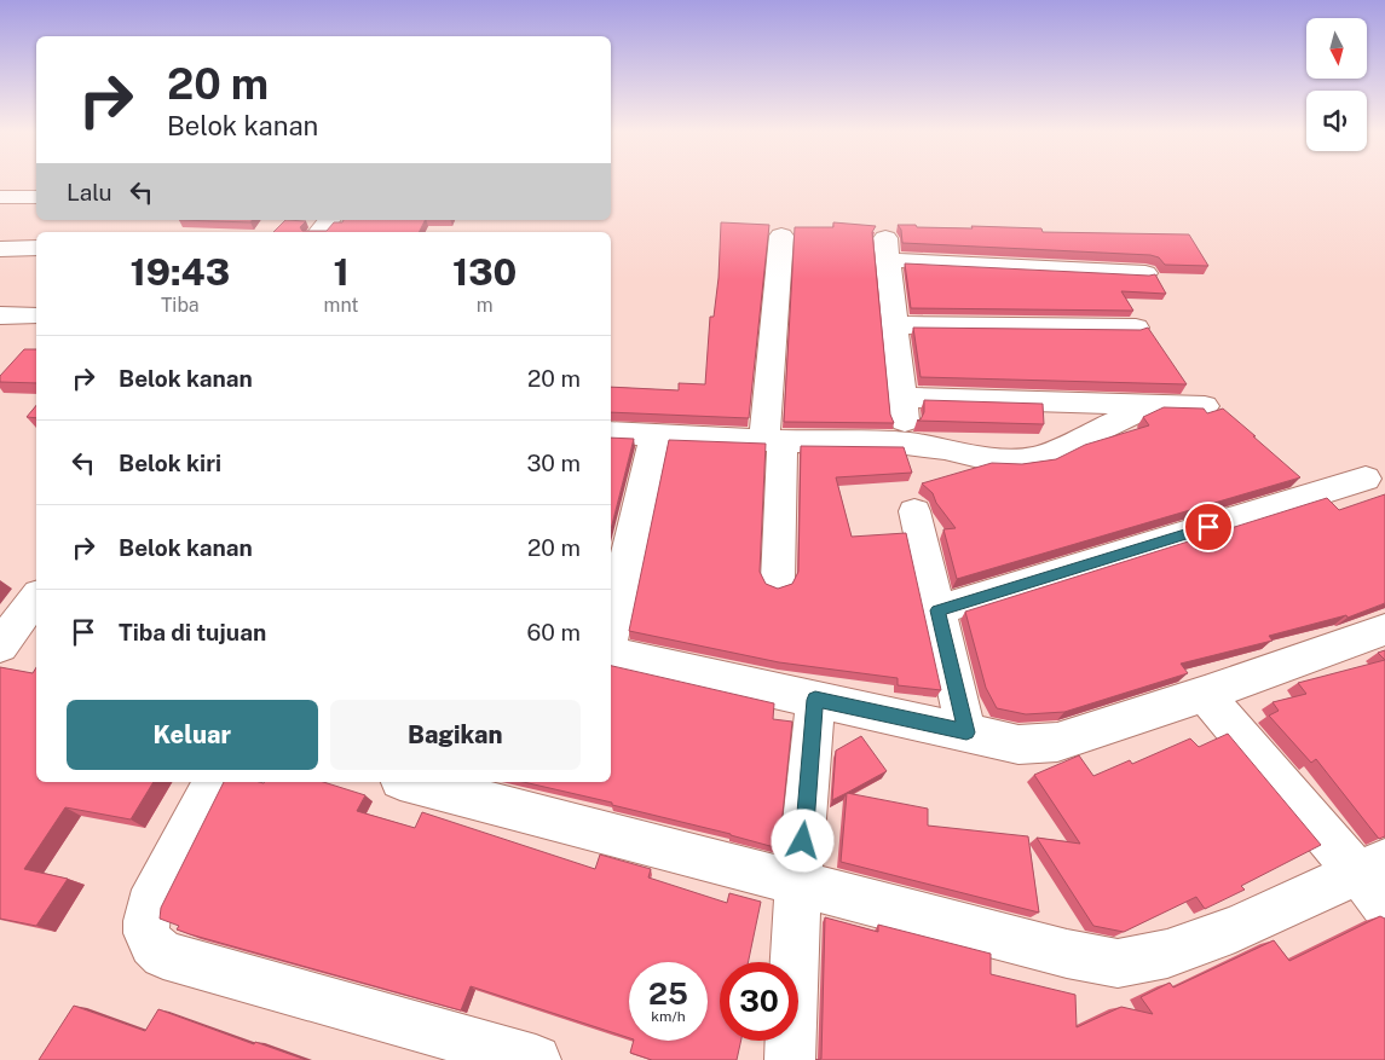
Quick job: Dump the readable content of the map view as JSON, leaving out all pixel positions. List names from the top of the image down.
{
  "north": "bottom",
  "page": {
    "turn": ["20 m", "Belok kanan"],
    "then": "Lalu",
    "eta": [
      "19:43",
      "Tiba",
      "1",
      "mnt",
      "130",
      "m"
    ],
    "list": [
      {
        "name": "Belok kanan",
        "value": "20 m"
      },
      {
        "name": "Belok kiri",
        "value": "30 m"
      },
      {
        "name": "Belok kanan",
        "value": "20 m"
      },
      {
        "name": "Tiba di tujuan",
        "value": "60 m"
      }
    ],
    "buttons": ["Keluar", "Bagikan"],
    "speed": "25 km/h",
    "limit": "30"
  }
}
